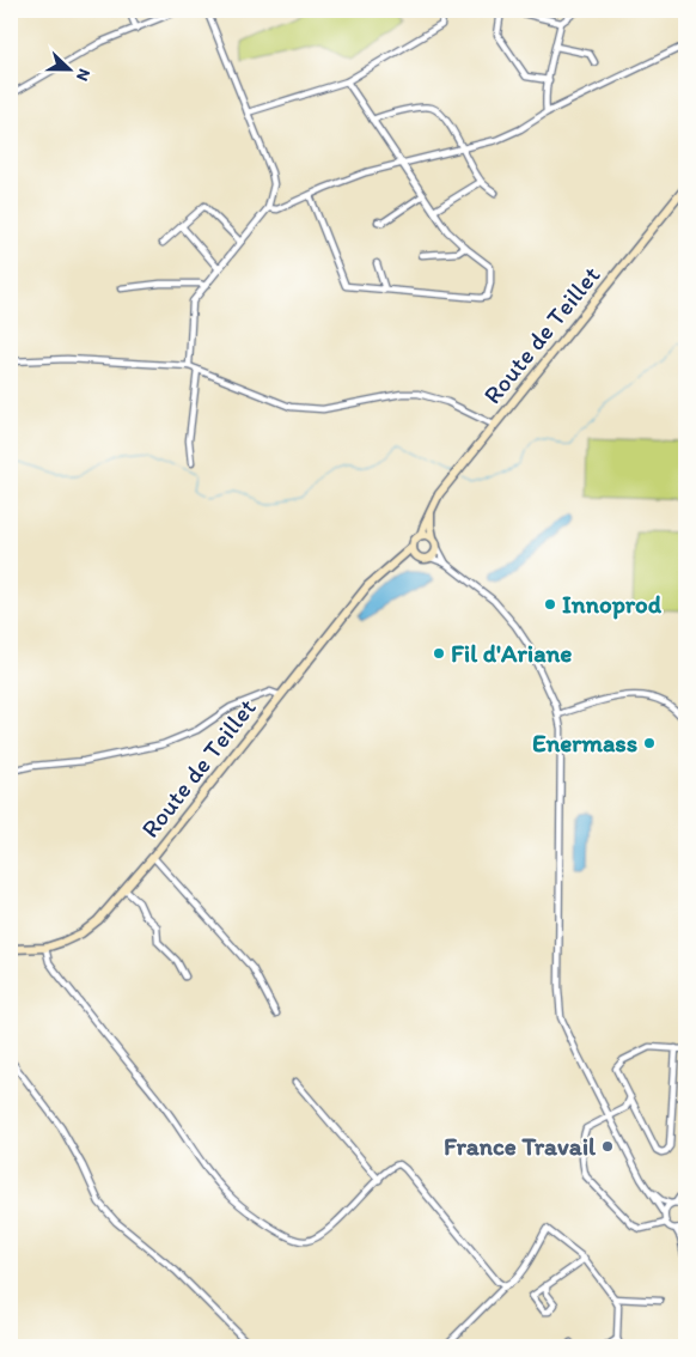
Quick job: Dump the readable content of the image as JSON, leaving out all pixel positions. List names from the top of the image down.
{
  "streets": {
    "main road": ["Route de Teillet"]
  },
  "places": [
    "Innoprod",
    "Fil d'Ariane",
    "Enermass",
    "France Travail"
  ],
  "north": "right"
}
